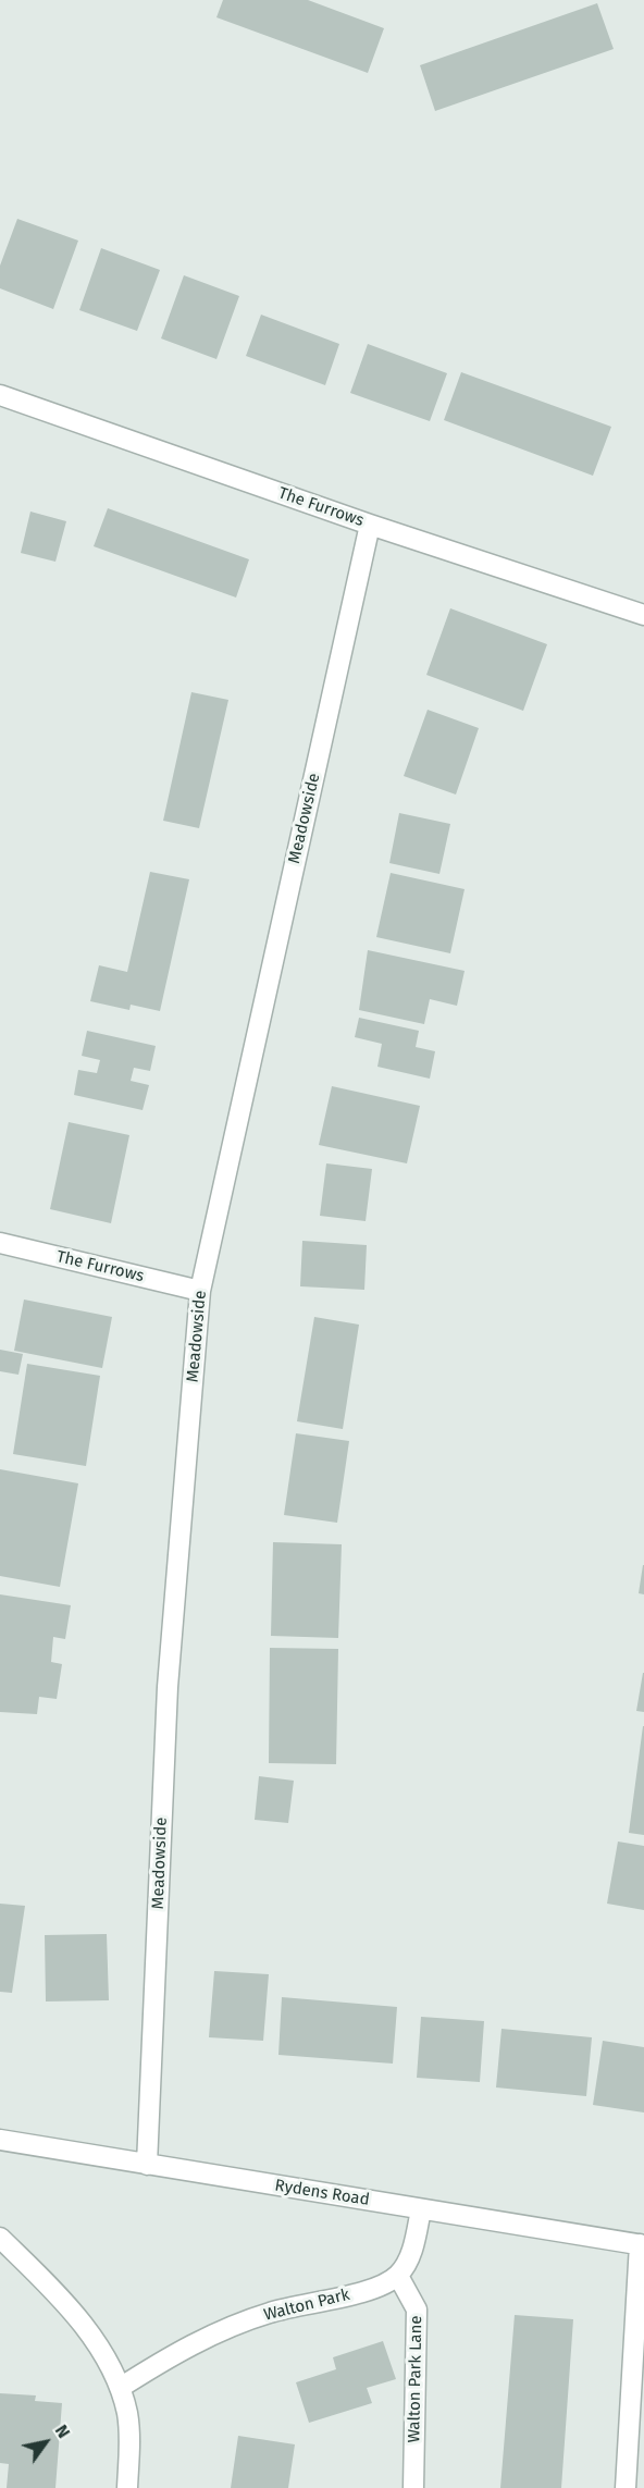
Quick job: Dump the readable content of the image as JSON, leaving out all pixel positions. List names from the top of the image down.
{
  "streets": {
    "street": [
      "The Furrows",
      "Meadowside",
      "Rydens Road",
      "Walton Park",
      "Walton Park Lane"
    ]
  },
  "crossings": [
    ["The Furrows", "Meadowside"],
    ["Meadowside", "Rydens Road"],
    ["Walton Park", "Walton Park Lane"]
  ],
  "north": "top right"
}
